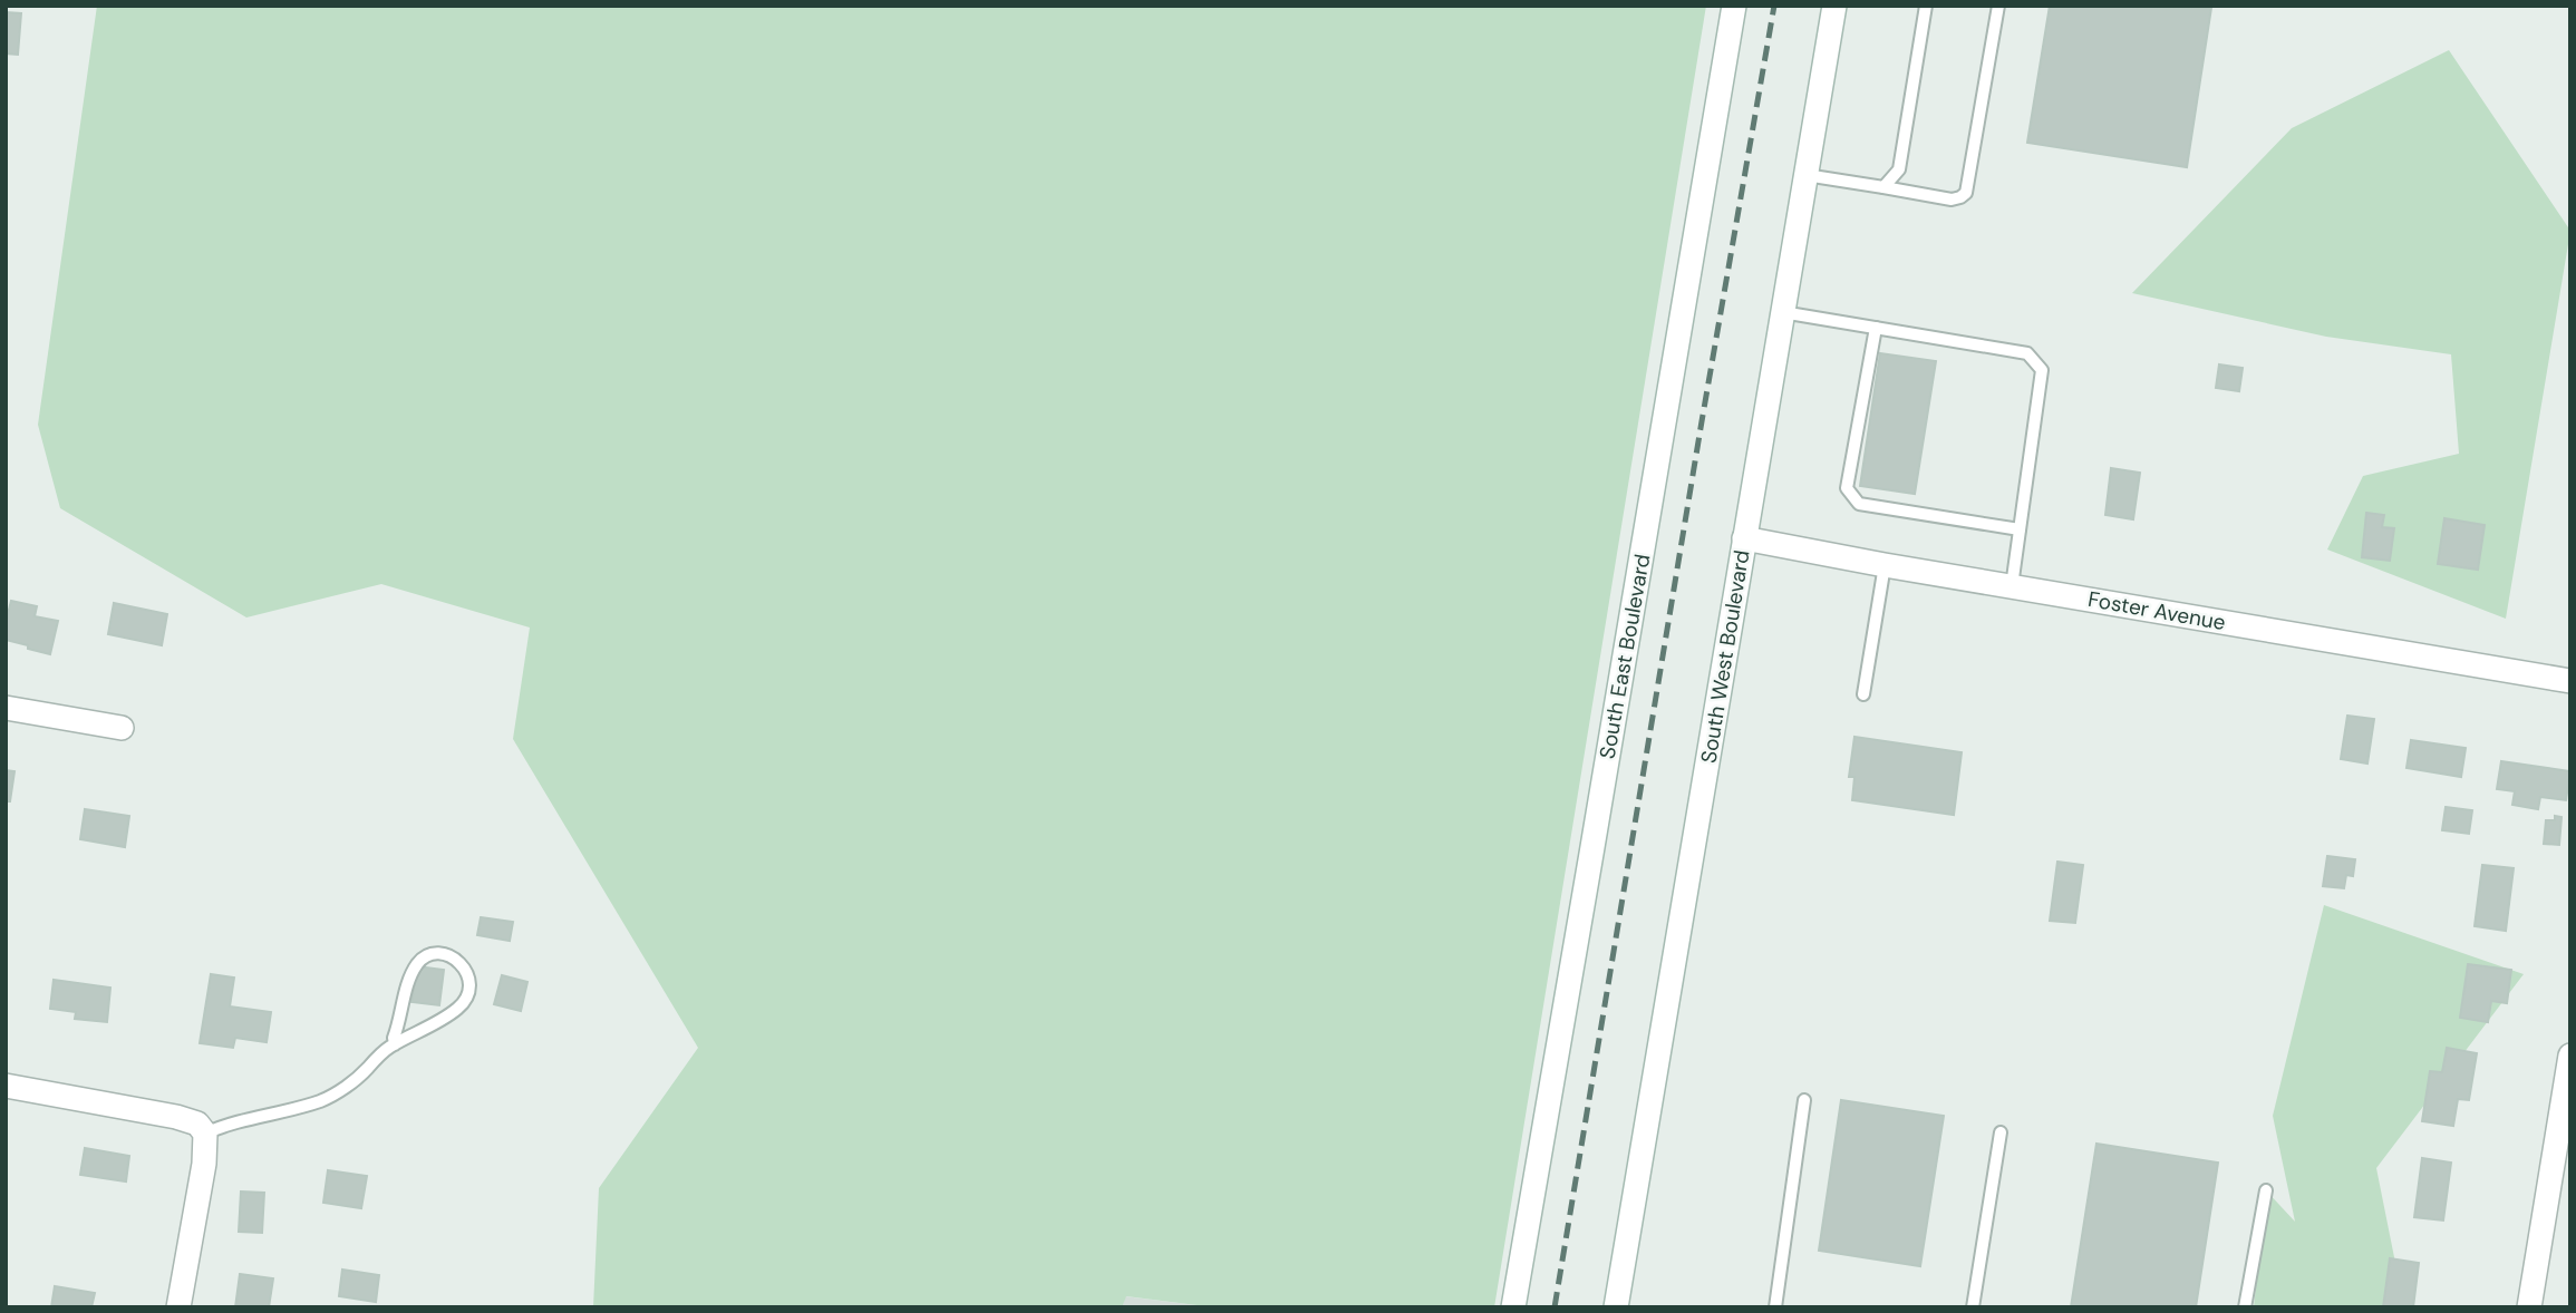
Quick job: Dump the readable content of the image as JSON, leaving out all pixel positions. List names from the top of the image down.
{
  "streets": {
    "main road": ["Foster Avenue", "South East Boulevard", "South West Boulevard"]
  },
  "crossings": [
    ["Foster Avenue", "South West Boulevard"]
  ]
}
